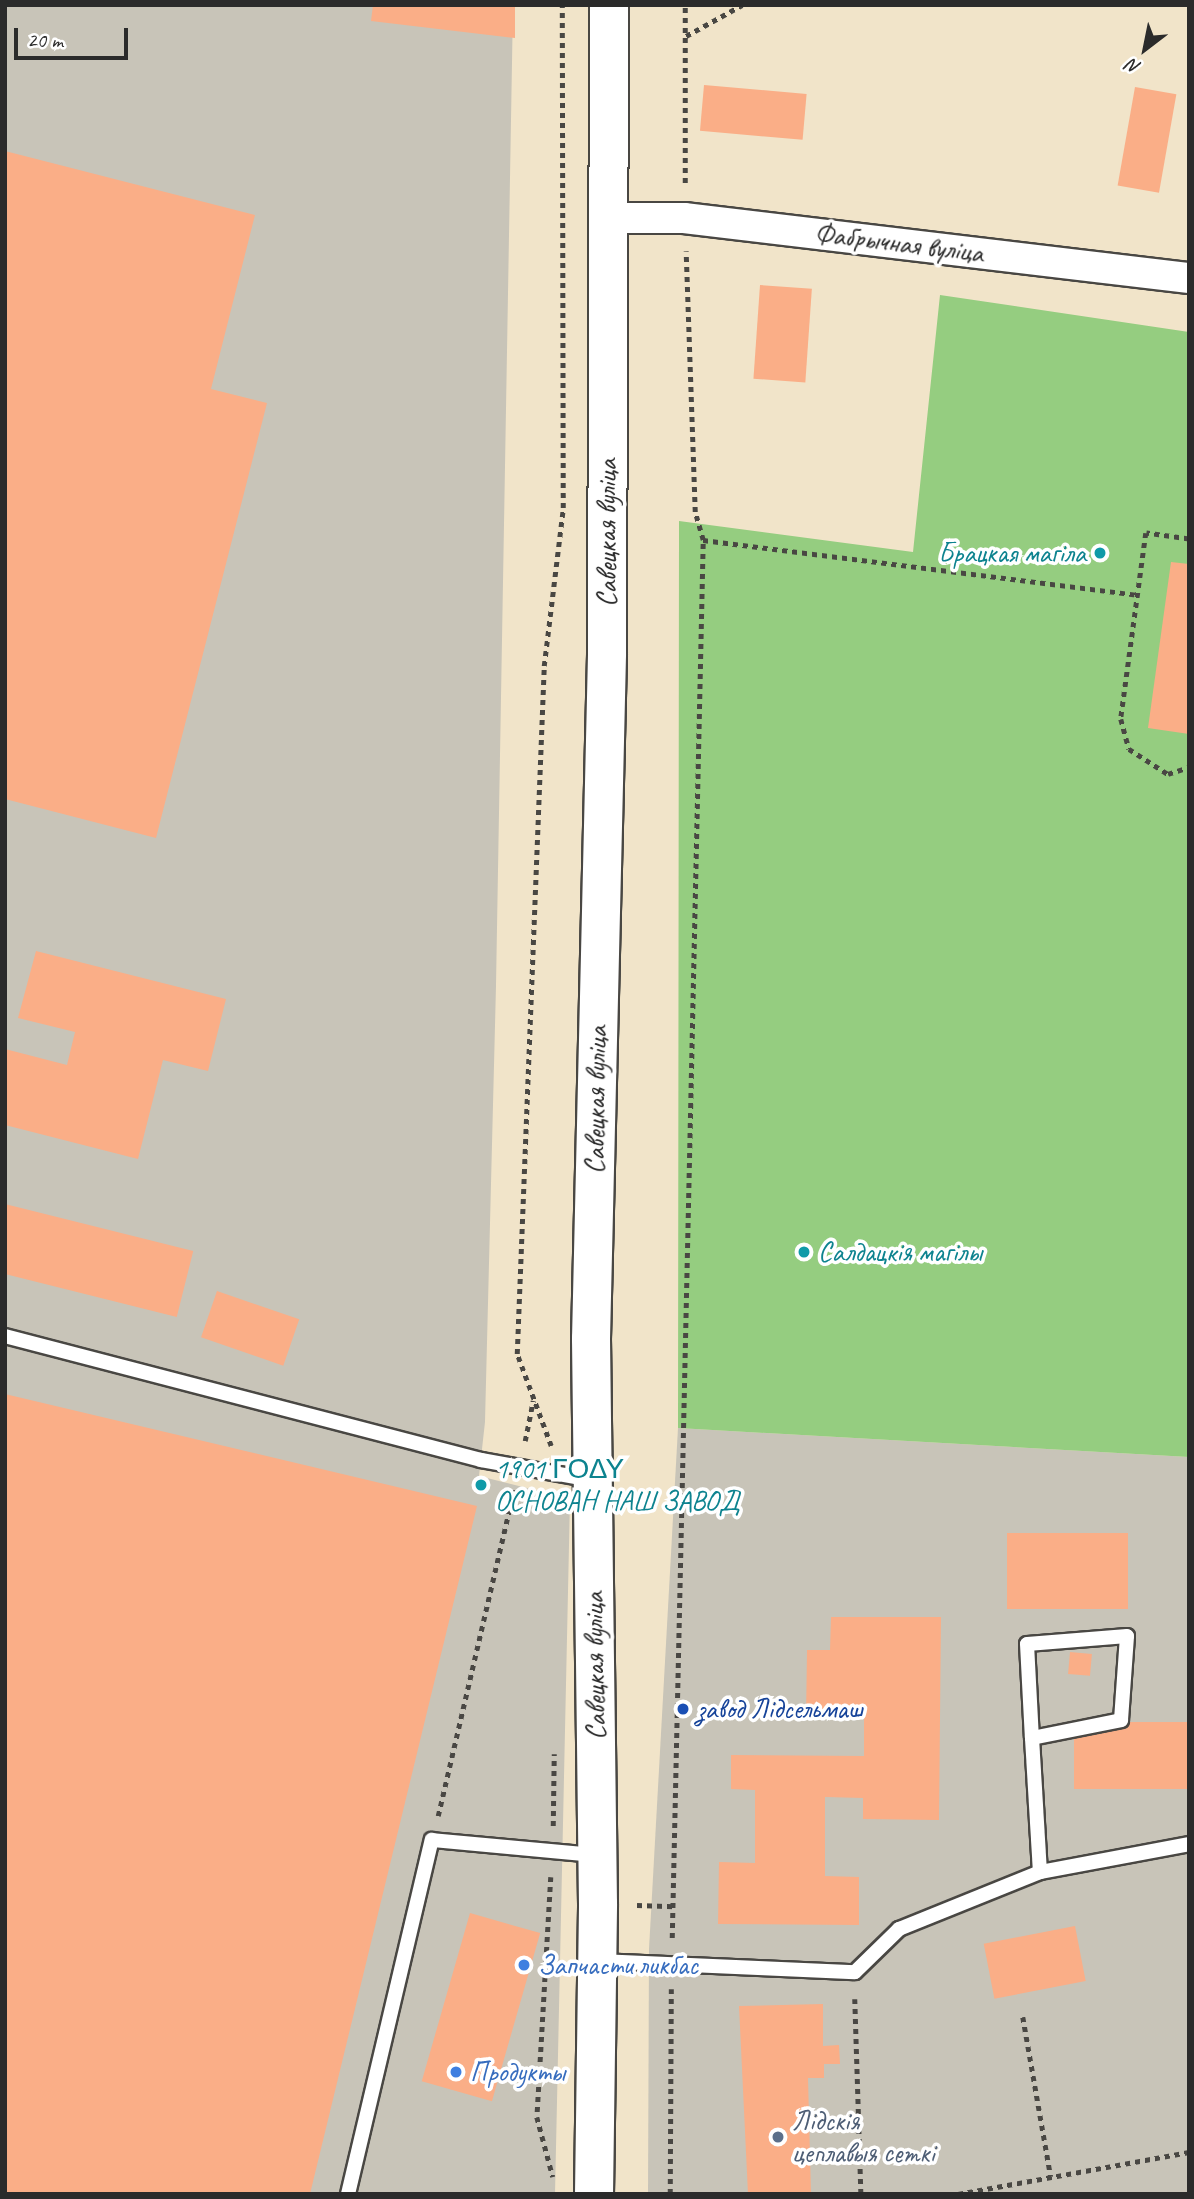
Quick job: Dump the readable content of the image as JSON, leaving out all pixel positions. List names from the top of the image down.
{
  "streets": {
    "main road": ["Савецкая вуліца"],
    "street": ["Фабрычная вуліца"]
  },
  "crossings": [
    ["Фабрычная вуліца", "Савецкая вуліца"]
  ],
  "places": [
    "Брацкая магіла",
    "Салдацкія магілы",
    "1901 ΓΟΔΥ ОСНОВАН НАШ ЗАВОД",
    "завод Лідсельмаш",
    "Запчасти ликбас",
    "Продукты",
    "Лідскія цеплавыя сеткі"
  ],
  "scale_bar": "20 m",
  "north": "bottom left"
}
